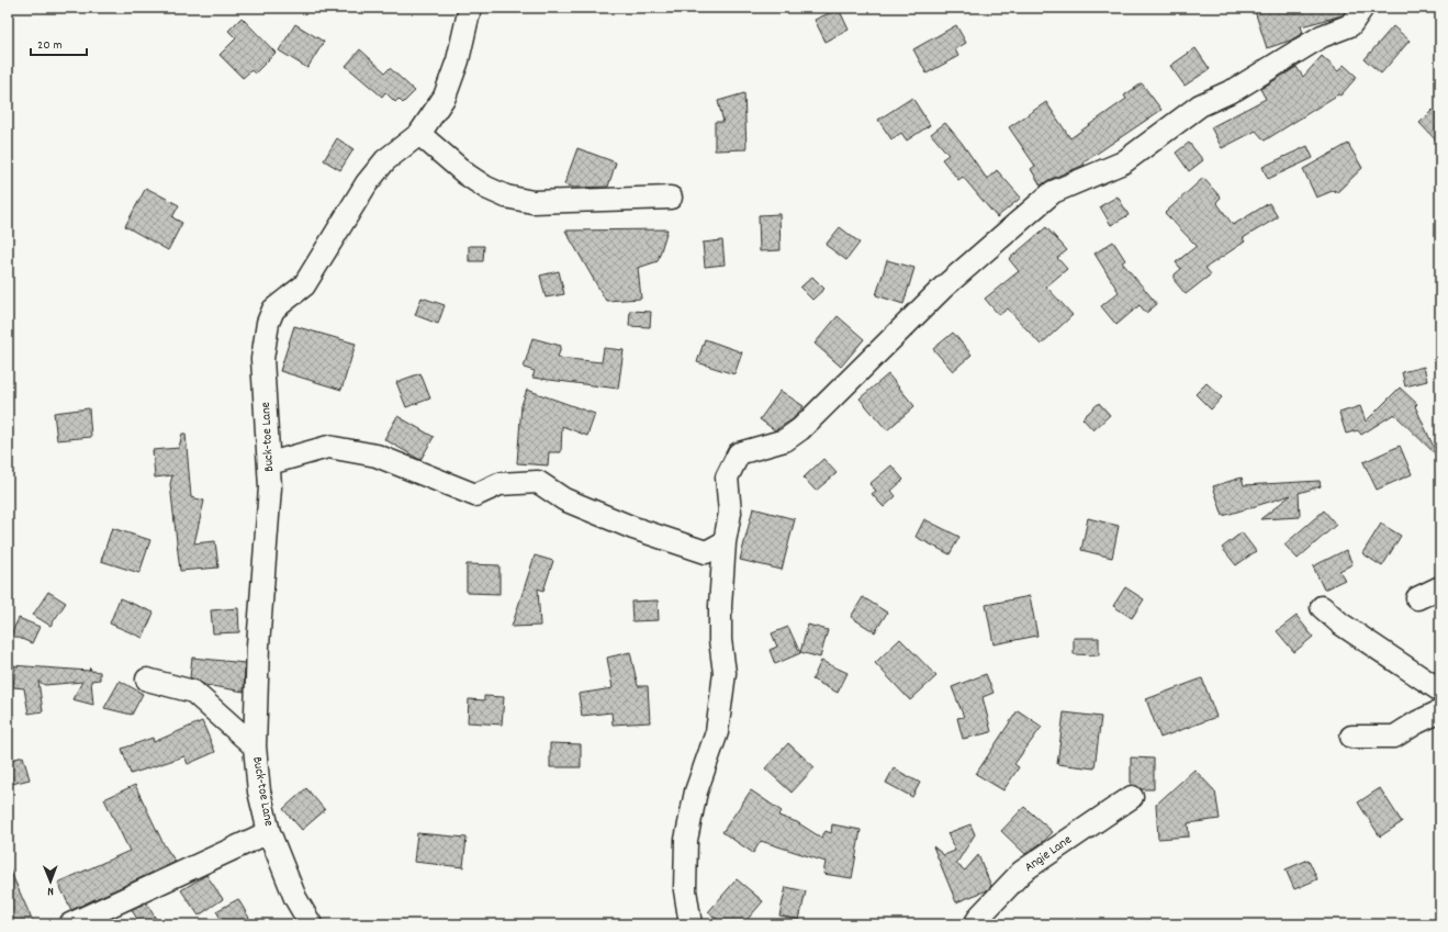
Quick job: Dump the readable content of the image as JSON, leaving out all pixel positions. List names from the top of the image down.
{
  "streets": {
    "street": ["Buck-toe Lane", "Angie Lane"]
  },
  "scale_bar": "20 m",
  "north": "bottom"
}
